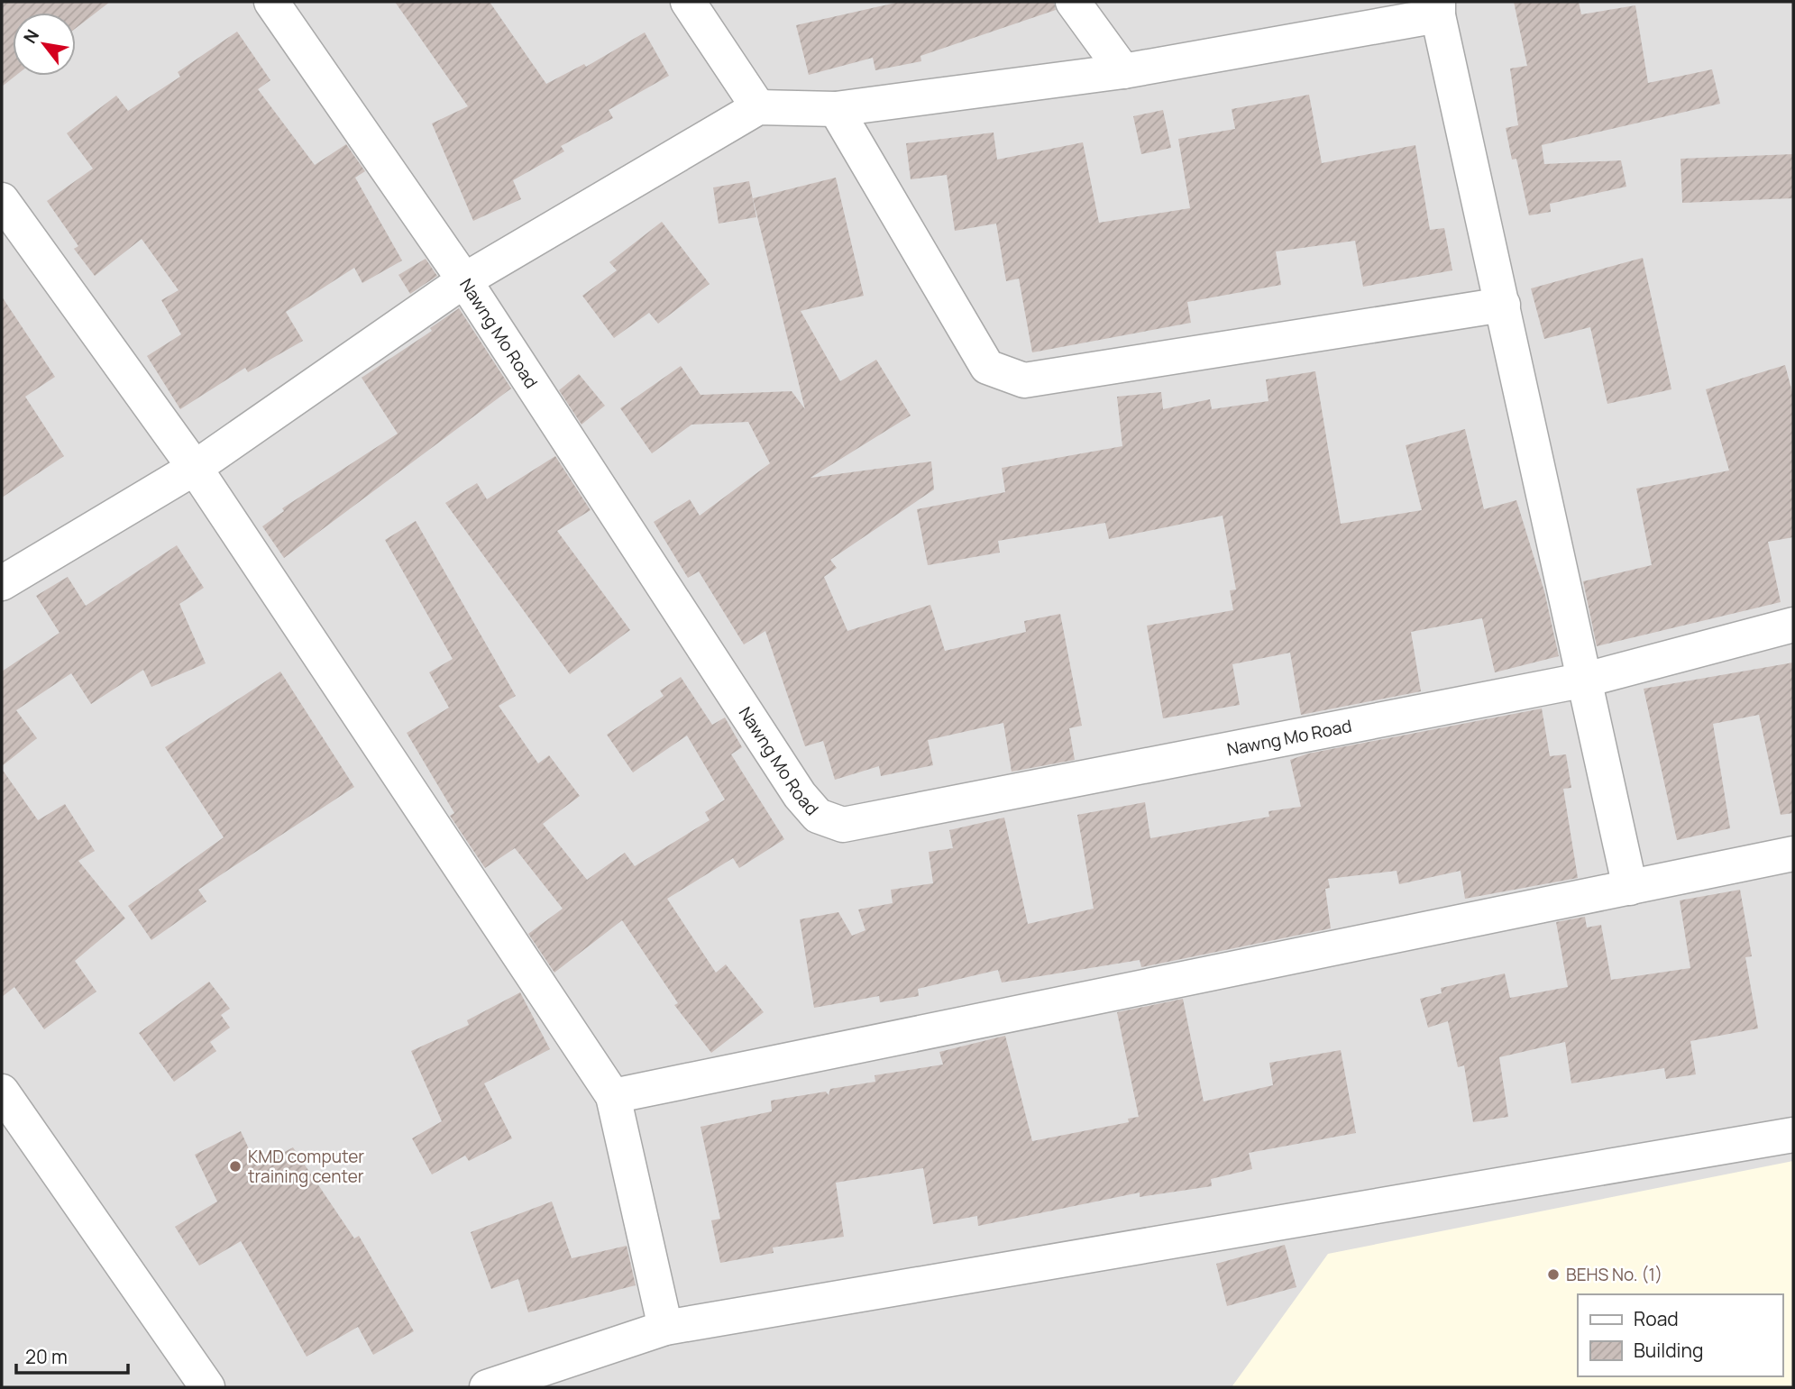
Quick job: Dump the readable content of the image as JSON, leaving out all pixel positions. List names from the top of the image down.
{
  "streets": {
    "street": ["Nawng Mo Road"]
  },
  "places": ["KMD computer training center", "BEHS No. (1)"],
  "legend": ["Road", "Building"],
  "scale_bar": "20 m",
  "north": "top left"
}
